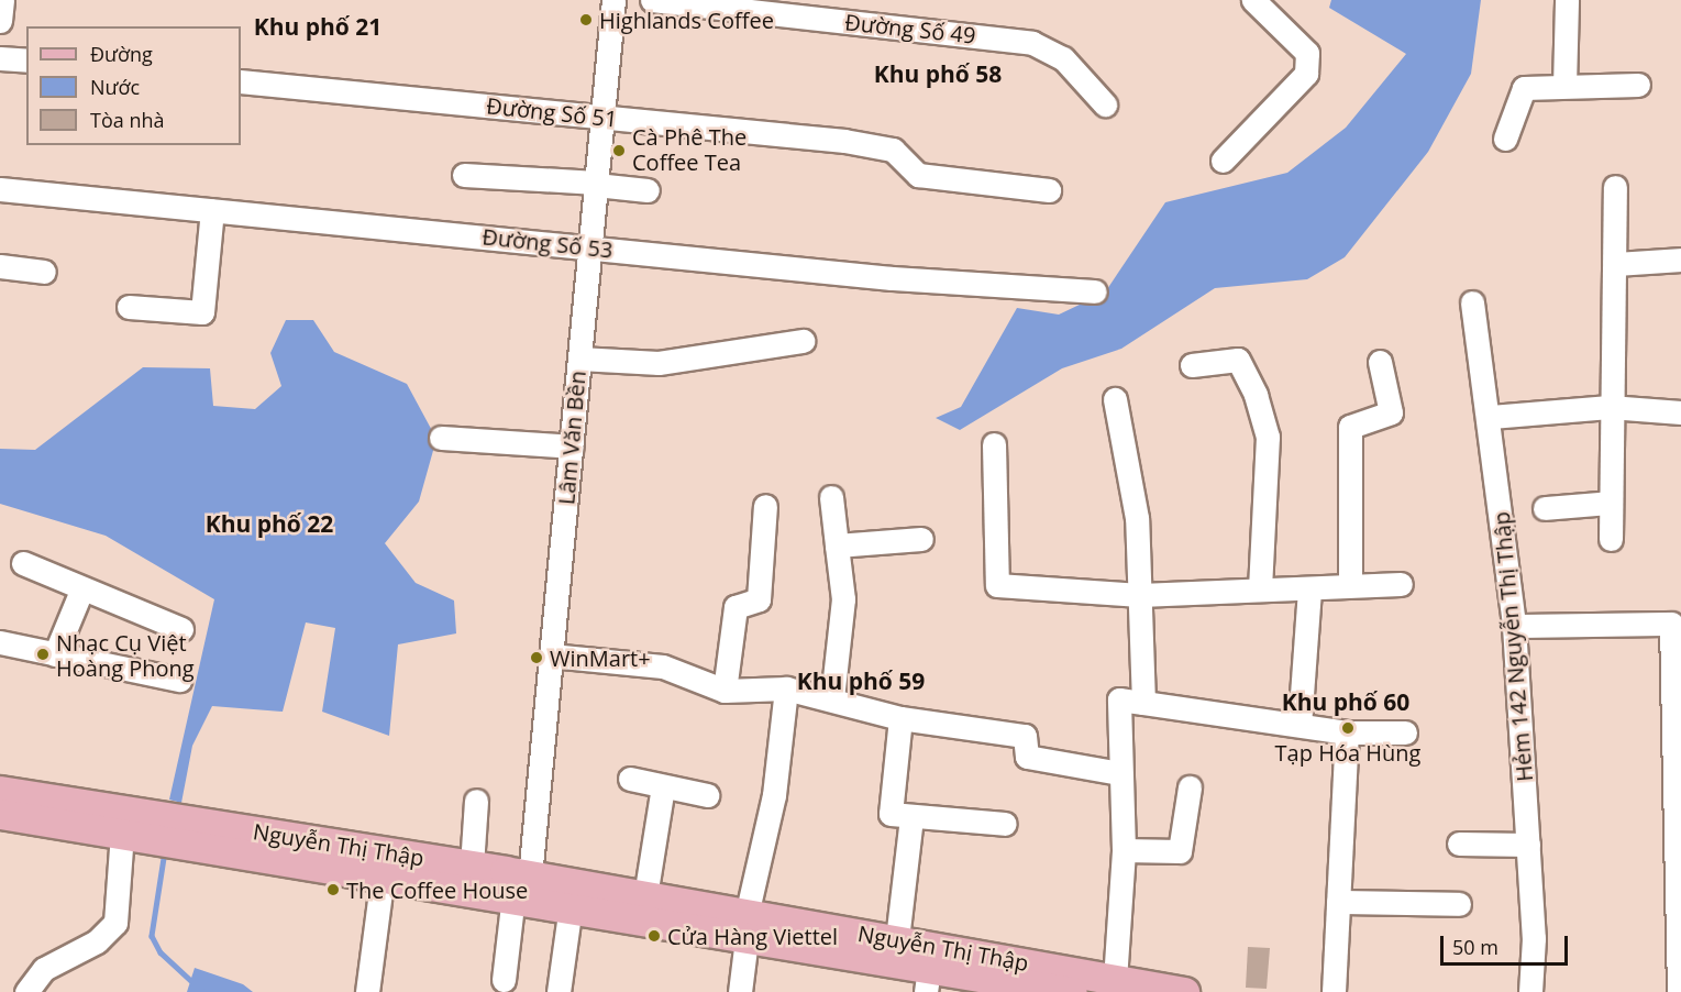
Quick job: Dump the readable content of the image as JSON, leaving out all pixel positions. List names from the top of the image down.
{
  "streets": {
    "main road": ["Nguyễn Thị Thập"],
    "street": [
      "Đường Số 49",
      "Đường Số 51",
      "Đường Số 53",
      "Lâm Văn Bền",
      "Hẻm 142 Nguyễn Thị Thập"
    ]
  },
  "crossings": [
    ["Đường Số 51", "Lâm Văn Bền"],
    ["Đường Số 53", "Lâm Văn Bền"],
    ["Lâm Văn Bền", "Nguyễn Thị Thập"]
  ],
  "districts": [
    "Khu phố 21",
    "Khu phố 58",
    "Khu phố 22",
    "Khu phố 59",
    "Khu phố 60"
  ],
  "places": [
    "Highlands Coffee",
    "Cà Phê The Coffee Tea",
    "Nhạc Cụ Việt Hoàng Phong",
    "WinMart+",
    "Tạp Hóa Hùng",
    "The Coffee House",
    "Cửa Hàng Viettel"
  ],
  "legend": ["Đường", "Nước", "Tòa nhà"],
  "scale_bar": "50 m"
}
